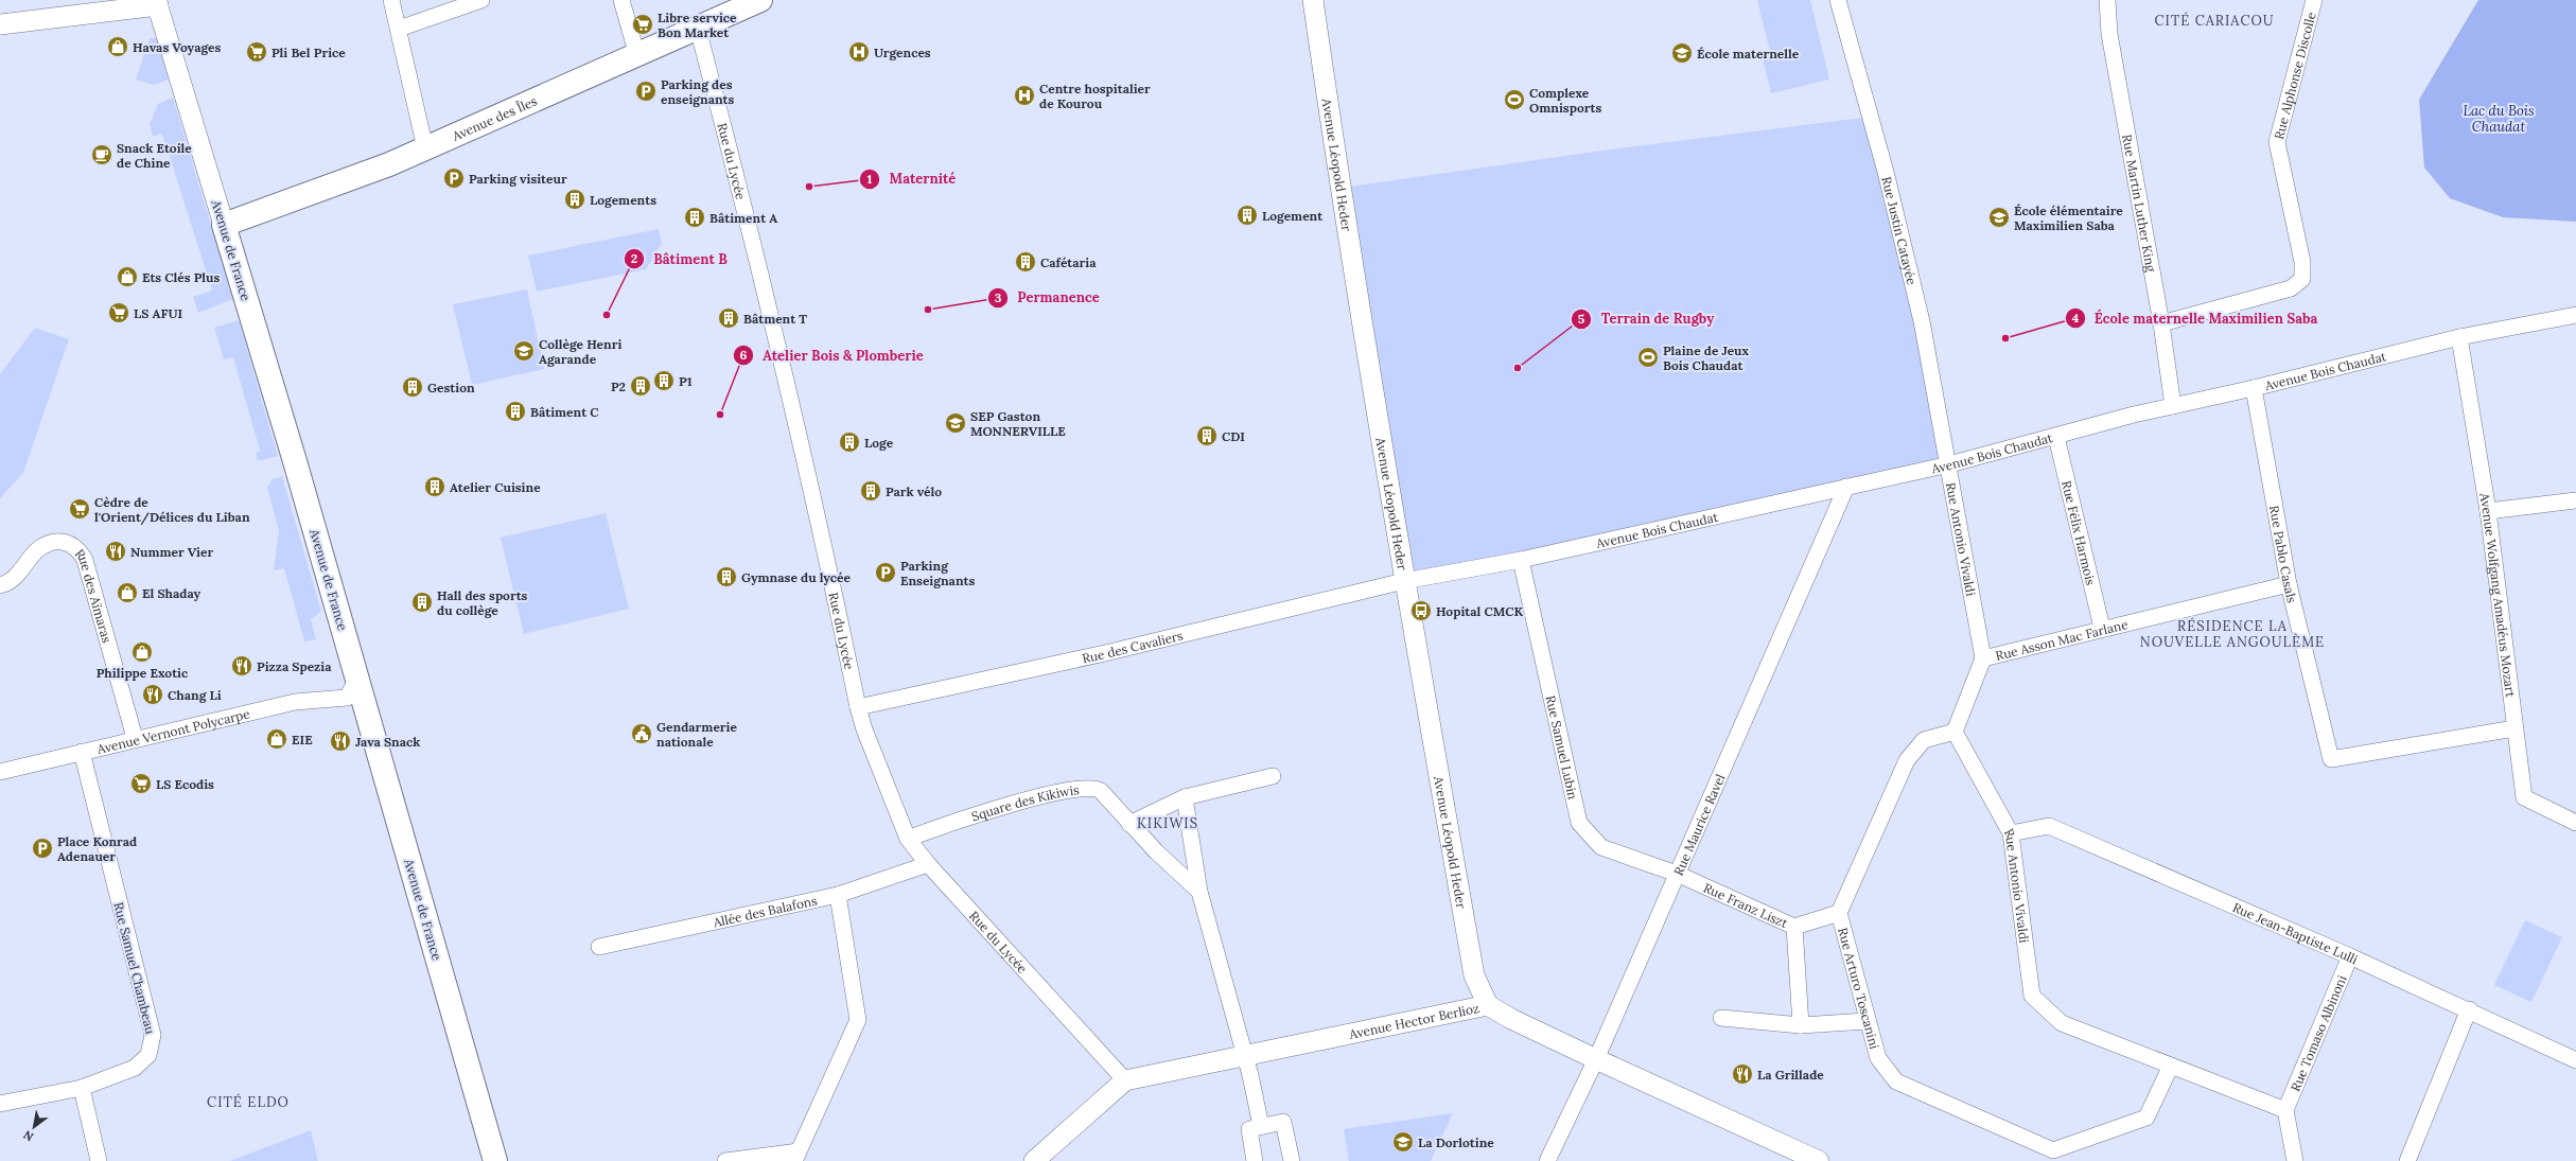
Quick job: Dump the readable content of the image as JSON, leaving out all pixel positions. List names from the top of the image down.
{
  "streets": {
    "main road": ["Avenue des Îles", "Avenue de France"],
    "street": [
      "Rue Alphonse Discolle",
      "Rue du Lycée",
      "Avenue Léopold Heder",
      "Rue Martin Luther King",
      "Rue Justin Catayée",
      "Avenue Bois Chaudat",
      "Rue Félix Harmois",
      "Rue Antonio Vivaldi",
      "Rue Pablo Casals",
      "Avenue Wolfgang Amadéus Mozart",
      "Rue des Aïmaras",
      "Rue Asson Mac Farlane",
      "Rue des Cavaliers",
      "Avenue Vernont Polycarpe",
      "Rue Samuel Lubin",
      "Square des Kikiwis",
      "Rue Maurice Ravel",
      "Rue Franz Liszt",
      "Allée des Balafons",
      "Rue Jean-Baptiste Lulli",
      "Rue Samuel Chambeau",
      "Rue Arturo Toscanini",
      "Avenue Hector Berlioz",
      "Rue Tomaso Albinoni"
    ]
  },
  "crossings": [
    ["Rue Alphonse Discolle", "Rue Martin Luther King"],
    ["Avenue des Îles", "Rue du Lycée"],
    ["Avenue des Îles", "Avenue de France"],
    ["Rue du Lycée", "Rue des Cavaliers"],
    ["Rue du Lycée", "Square des Kikiwis"],
    ["Rue du Lycée", "Allée des Balafons"],
    ["Rue du Lycée", "Avenue Hector Berlioz"],
    ["Avenue Léopold Heder", "Avenue Bois Chaudat"],
    ["Avenue Léopold Heder", "Rue des Cavaliers"],
    ["Avenue Léopold Heder", "Avenue Hector Berlioz"],
    ["Rue Martin Luther King", "Avenue Bois Chaudat"],
    ["Rue Justin Catayée", "Avenue Bois Chaudat"],
    ["Rue Justin Catayée", "Rue Antonio Vivaldi"],
    ["Avenue de France", "Avenue Vernont Polycarpe"],
    ["Avenue Bois Chaudat", "Rue Félix Harmois"],
    ["Avenue Bois Chaudat", "Rue Antonio Vivaldi"],
    ["Avenue Bois Chaudat", "Rue Pablo Casals"],
    ["Avenue Bois Chaudat", "Avenue Wolfgang Amadéus Mozart"],
    ["Avenue Bois Chaudat", "Rue des Cavaliers"],
    ["Avenue Bois Chaudat", "Rue Samuel Lubin"],
    ["Avenue Bois Chaudat", "Rue Maurice Ravel"],
    ["Rue Félix Harmois", "Rue Asson Mac Farlane"],
    ["Rue Antonio Vivaldi", "Rue Asson Mac Farlane"],
    ["Rue Antonio Vivaldi", "Rue Jean-Baptiste Lulli"],
    ["Rue Antonio Vivaldi", "Rue Arturo Toscanini"],
    ["Rue Antonio Vivaldi", "Rue Tomaso Albinoni"],
    ["Rue Pablo Casals", "Avenue Wolfgang Amadéus Mozart"],
    ["Rue Pablo Casals", "Rue Asson Mac Farlane"],
    ["Rue des Aïmaras", "Avenue Vernont Polycarpe"],
    ["Avenue Vernont Polycarpe", "Rue Samuel Chambeau"],
    ["Rue Samuel Lubin", "Rue Maurice Ravel"],
    ["Rue Samuel Lubin", "Rue Franz Liszt"],
    ["Rue Maurice Ravel", "Rue Franz Liszt"],
    ["Rue Maurice Ravel", "Avenue Hector Berlioz"],
    ["Rue Franz Liszt", "Rue Arturo Toscanini"],
    ["Rue Jean-Baptiste Lulli", "Rue Tomaso Albinoni"]
  ],
  "districts": [
    "CITÉ CARIACOU",
    "RÉSIDENCE LA NOUVELLE ANGOULÈME",
    "KIKIWIS",
    "CITÉ ELDO"
  ],
  "water": ["Lac du Bois Chaudat"],
  "places": {
    "supermarket": [
      "Libre service Bon Market",
      "Pli Bel Price",
      "LS AFUI",
      "Cèdre de l'Orient/Délices du Liban",
      "LS Ecodis"
    ],
    "shop": [
      "Havas Voyages",
      "Ets Clés Plus",
      "El Shaday",
      "Philippe Exotic",
      "EIE"
    ],
    "hospital": ["Urgences", "Centre hospitalier de Kourou"],
    "school or university": [
      "École maternelle",
      "École élémentaire Maximilien Saba",
      "Collège Henri Agarande",
      "SEP Gaston MONNERVILLE",
      "La Dorlotine"
    ],
    "parking": [
      "Parking des enseignants",
      "Parking visiteur",
      "Parking Enseignants",
      "Place Konrad Adenauer"
    ],
    "sports": ["Complexe Omnisports", "Plaine de Jeux Bois Chaudat"],
    "cafe": ["Snack Etoile de Chine"],
    "other": [
      "Maternité",
      "Permanence",
      "Bâtiment B",
      "École maternelle Maximilien Saba",
      "Terrain de Rugby",
      "Atelier Bois & Plomberie"
    ],
    "building": [
      "Logements",
      "Logement",
      "Bâtiment A",
      "Cafétaria",
      "Bâtment T",
      "P1",
      "P2",
      "Gestion",
      "Bâtiment C",
      "CDI",
      "Loge",
      "Atelier Cuisine",
      "Park vélo",
      "Gymnase du lycée",
      "Hall des sports du collège"
    ],
    "restaurant": [
      "Nummer Vier",
      "Pizza Spezia",
      "Chang Li",
      "Java Snack",
      "La Grillade"
    ],
    "bus stop": ["Hopital CMCK"],
    "public building": ["Gendarmerie nationale"]
  },
  "north": "bottom left"
}
